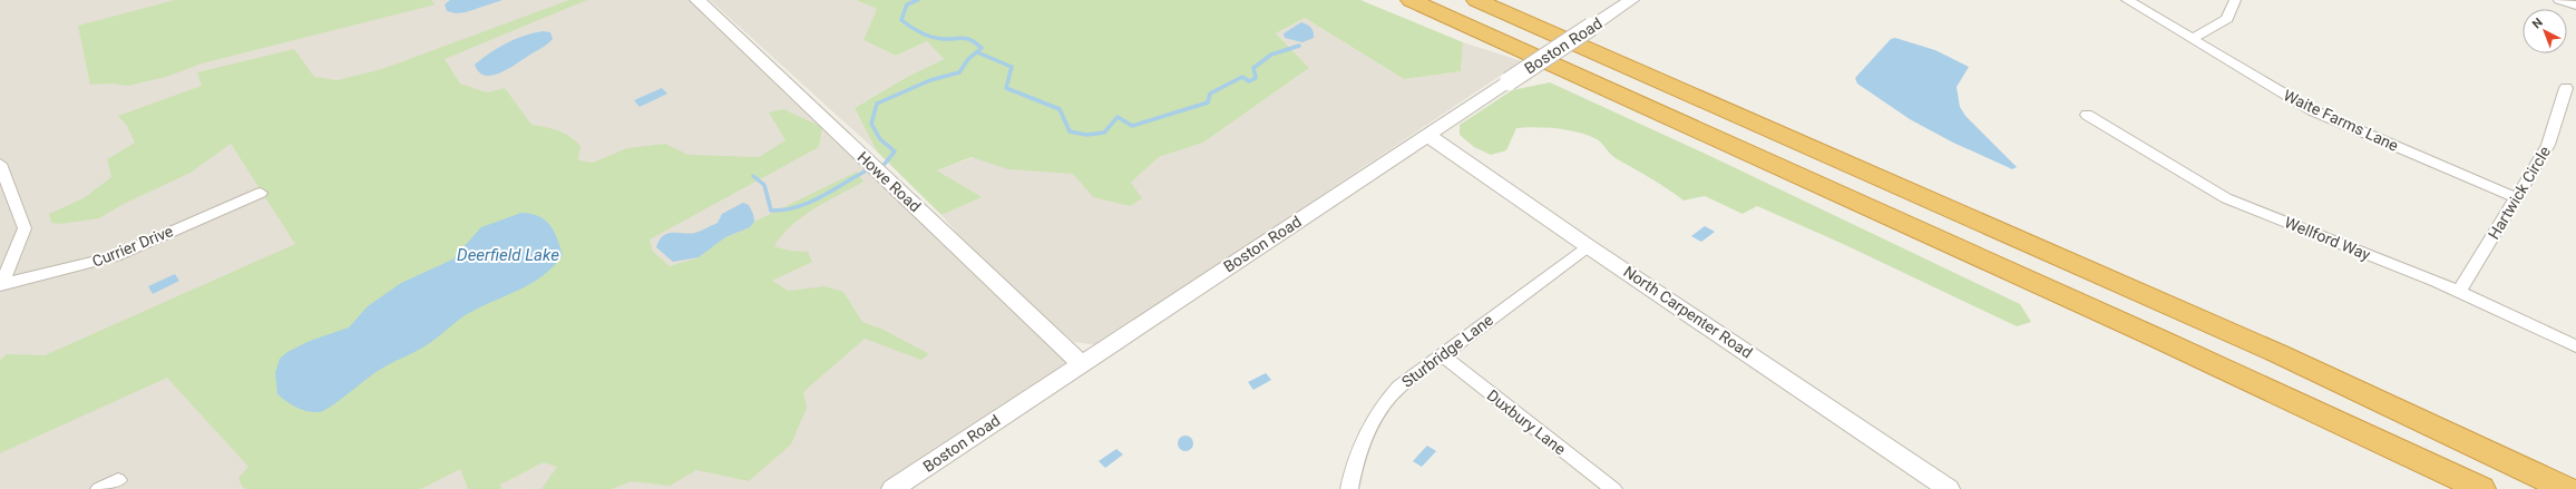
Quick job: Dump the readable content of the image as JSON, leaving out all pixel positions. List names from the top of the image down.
{
  "streets": {
    "street": [
      "Boston Road",
      "Waite Farms Lane",
      "Howe Road",
      "Hartwick Circle",
      "Wellford Way",
      "Currier Drive",
      "North Carpenter Road",
      "Sturbridge Lane",
      "Duxbury Lane"
    ]
  },
  "crossings": [
    ["Boston Road", "Howe Road"],
    ["Boston Road", "North Carpenter Road"],
    ["Waite Farms Lane", "Hartwick Circle"],
    ["Hartwick Circle", "Wellford Way"],
    ["North Carpenter Road", "Sturbridge Lane"],
    ["Sturbridge Lane", "Duxbury Lane"]
  ],
  "water": ["Deerfield Lake"],
  "north": "top left"
}
